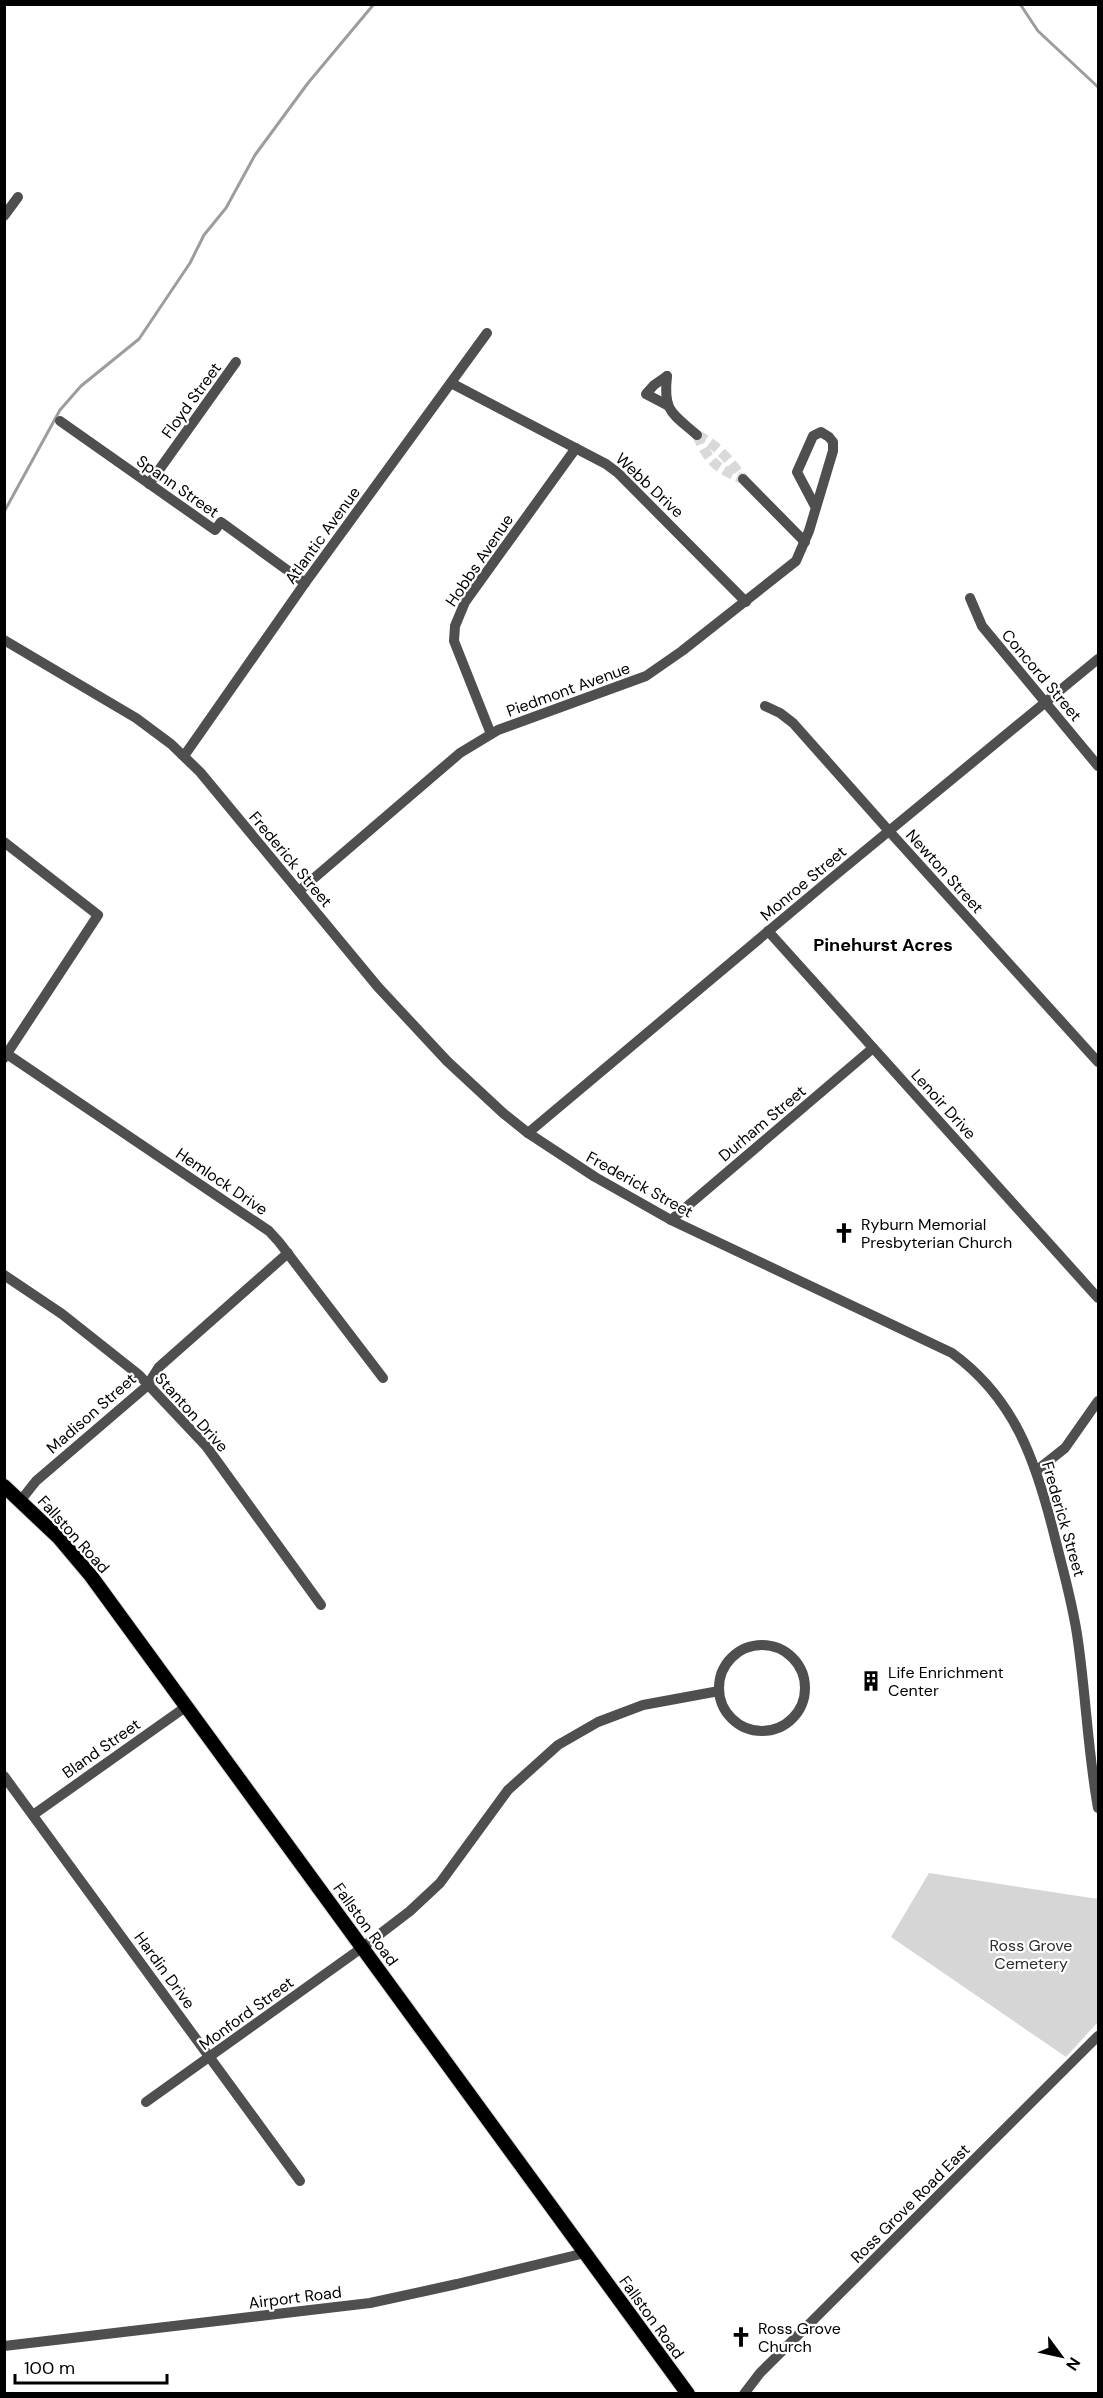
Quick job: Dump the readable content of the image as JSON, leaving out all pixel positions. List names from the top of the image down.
{
  "streets": {
    "main road": ["Fallston Road"],
    "street": [
      "Floyd Street",
      "Webb Drive",
      "Spann Street",
      "Atlantic Avenue",
      "Hobbs Avenue",
      "Concord Street",
      "Piedmont Avenue",
      "Frederick Street",
      "Newton Street",
      "Monroe Street",
      "Lenoir Drive",
      "Durham Street",
      "Hemlock Drive",
      "Stanton Drive",
      "Madison Street",
      "Bland Street",
      "Hardin Drive",
      "Monford Street",
      "Ross Grove Road East",
      "Airport Road"
    ]
  },
  "crossings": [
    ["Floyd Street", "Spann Street"],
    ["Webb Drive", "Atlantic Avenue"],
    ["Webb Drive", "Hobbs Avenue"],
    ["Webb Drive", "Piedmont Avenue"],
    ["Spann Street", "Atlantic Avenue"],
    ["Atlantic Avenue", "Frederick Street"],
    ["Hobbs Avenue", "Piedmont Avenue"],
    ["Concord Street", "Monroe Street"],
    ["Piedmont Avenue", "Frederick Street"],
    ["Frederick Street", "Monroe Street"],
    ["Frederick Street", "Durham Street"],
    ["Newton Street", "Monroe Street"],
    ["Monroe Street", "Lenoir Drive"],
    ["Lenoir Drive", "Durham Street"],
    ["Hemlock Drive", "Madison Street"],
    ["Stanton Drive", "Madison Street"],
    ["Madison Street", "Fallston Road"],
    ["Fallston Road", "Bland Street"],
    ["Fallston Road", "Monford Street"],
    ["Fallston Road", "Airport Road"],
    ["Bland Street", "Hardin Drive"],
    ["Hardin Drive", "Monford Street"]
  ],
  "districts": ["Pinehurst Acres"],
  "parks": ["Ross Grove Cemetery"],
  "places": {
    "church": ["Ryburn Memorial Presbyterian Church", "Ross Grove Church"],
    "building": ["Life Enrichment Center"]
  },
  "scale_bar": "100 m",
  "north": "bottom right"
}
